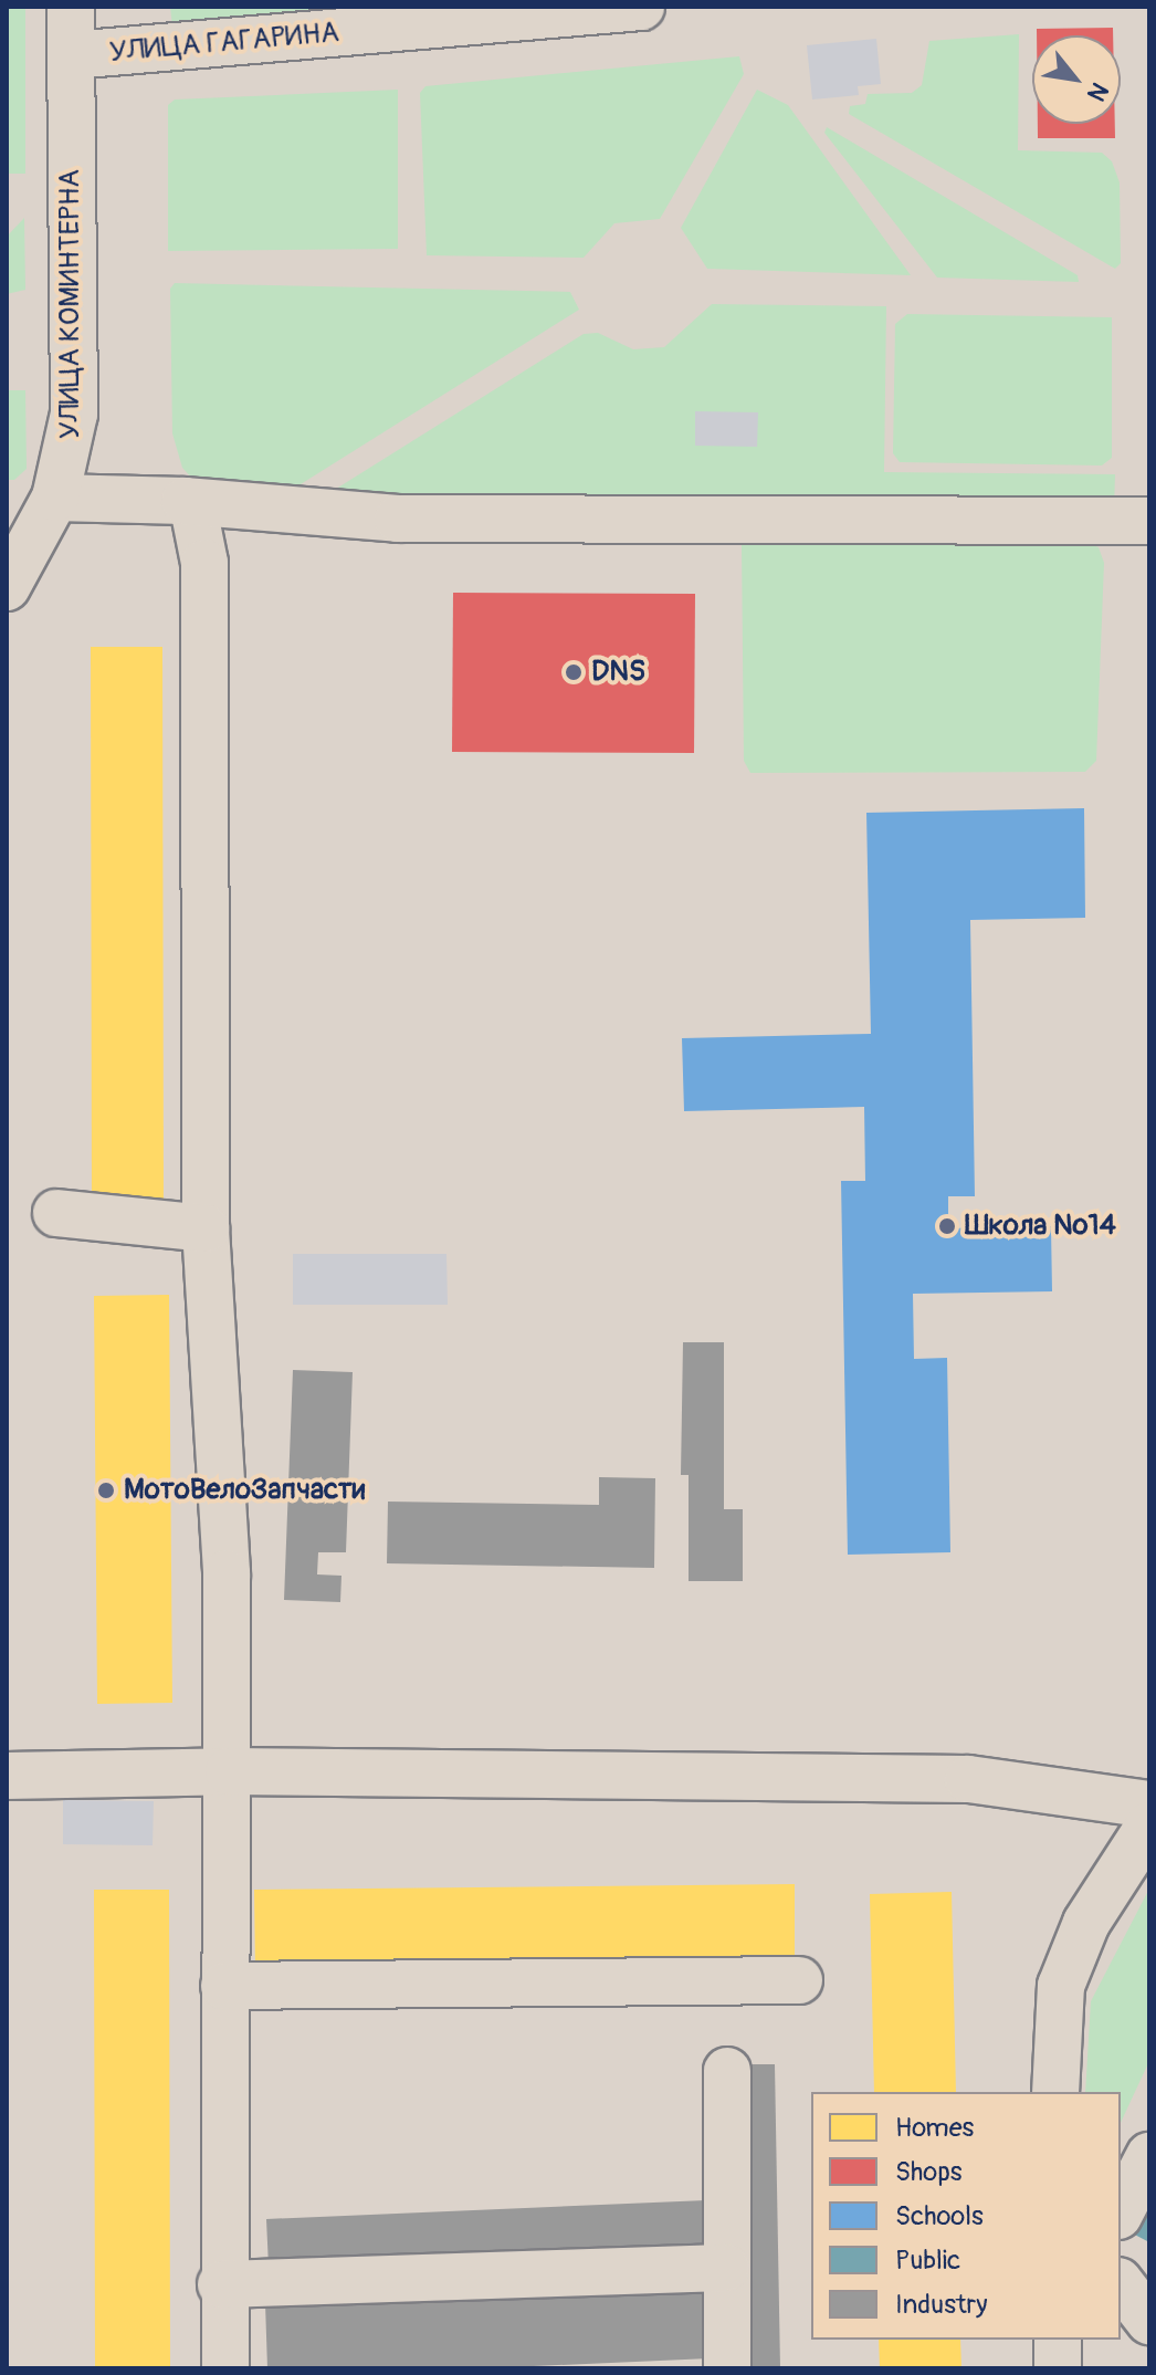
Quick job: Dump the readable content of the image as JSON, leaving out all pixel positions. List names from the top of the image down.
{
  "streets": {
    "street": ["УЛИЦА ГАГАРИНА", "УЛИЦА КОМИНТЕРНА"]
  },
  "crossings": [
    ["УЛИЦА ГАГАРИНА", "УЛИЦА КОМИНТЕРНА"]
  ],
  "places": ["DNS", "Школа №14", "МотоВелоЗапчасти"],
  "legend": [
    "Homes",
    "Shops",
    "Schools",
    "Public",
    "Industry"
  ],
  "north": "bottom right"
}
